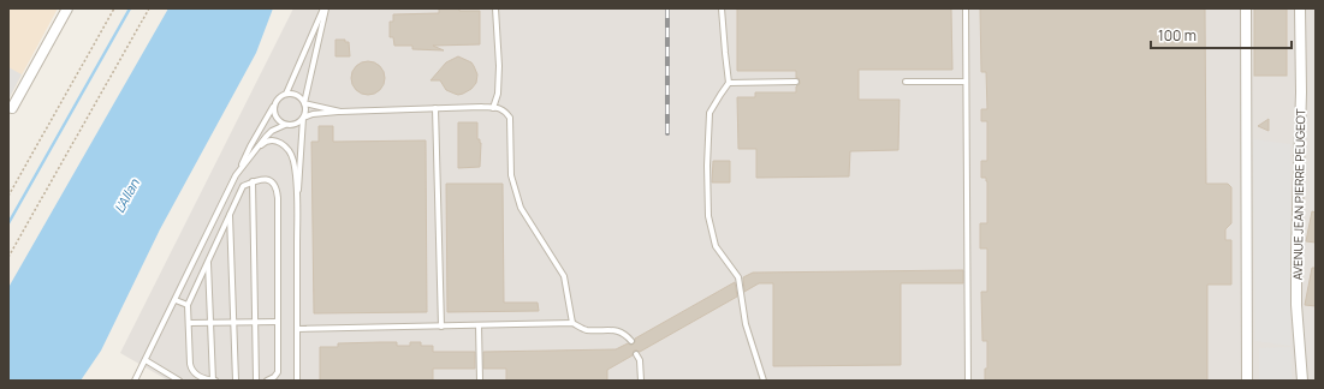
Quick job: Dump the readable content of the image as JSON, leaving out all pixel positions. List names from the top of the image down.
{
  "streets": {
    "street": ["AVENUE JEAN PIERRE PEUGEOT"]
  },
  "water": ["L'Allan"],
  "scale_bar": "100 m"
}
